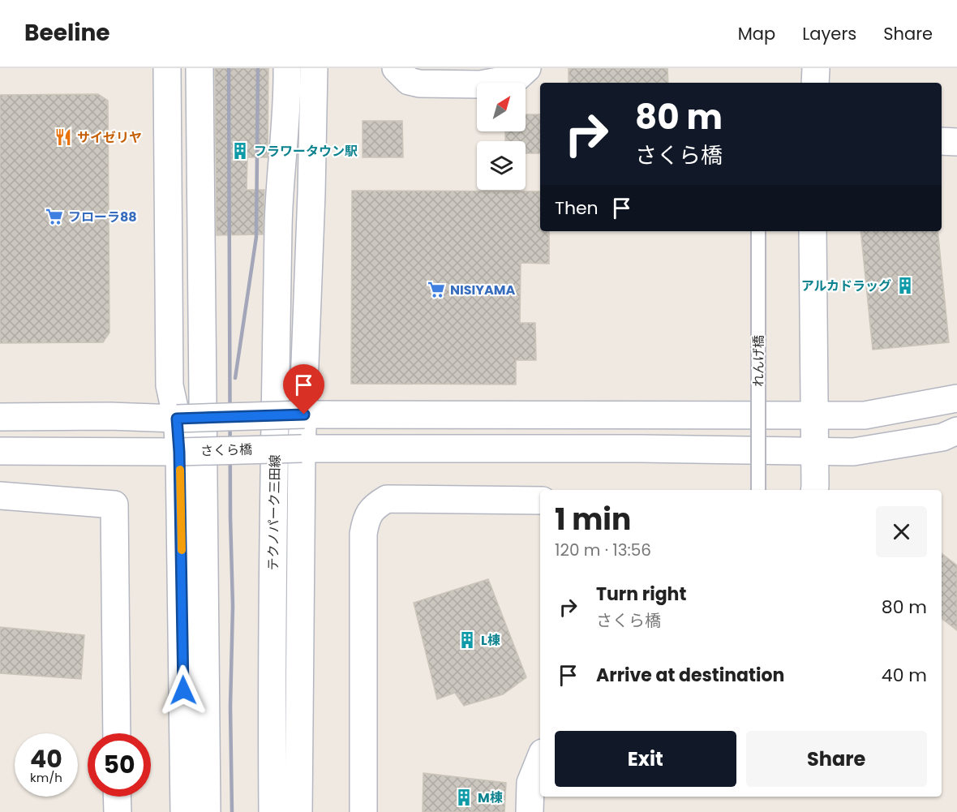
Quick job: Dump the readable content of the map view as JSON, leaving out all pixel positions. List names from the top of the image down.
{
  "streets": {
    "street": ["さくら橋", "テクノパーク三田線"],
    "lane": ["れんげ橋"]
  },
  "places": {
    "restaurant": ["サイゼリヤ"],
    "building": [
      "フラワータウン駅",
      "アルカドラッグ",
      "L棟",
      "M棟"
    ],
    "supermarket": ["フローラ88", "NISIYAMA"]
  },
  "north": "top right",
  "page": {
    "header": "Beeline",
    "nav": ["Map", "Layers", "Share"],
    "turn": ["80 m", "さくら橋"],
    "then": "Then",
    "heading": ["1 min", "120 m · 13:56"],
    "list": [
      {
        "name": "Turn right",
        "note": "さくら橋",
        "value": "80 m"
      },
      {
        "name": "Arrive at destination",
        "value": "40 m"
      }
    ],
    "buttons": ["Exit", "Share"],
    "speed": "40 km/h",
    "limit": "50"
  }
}
